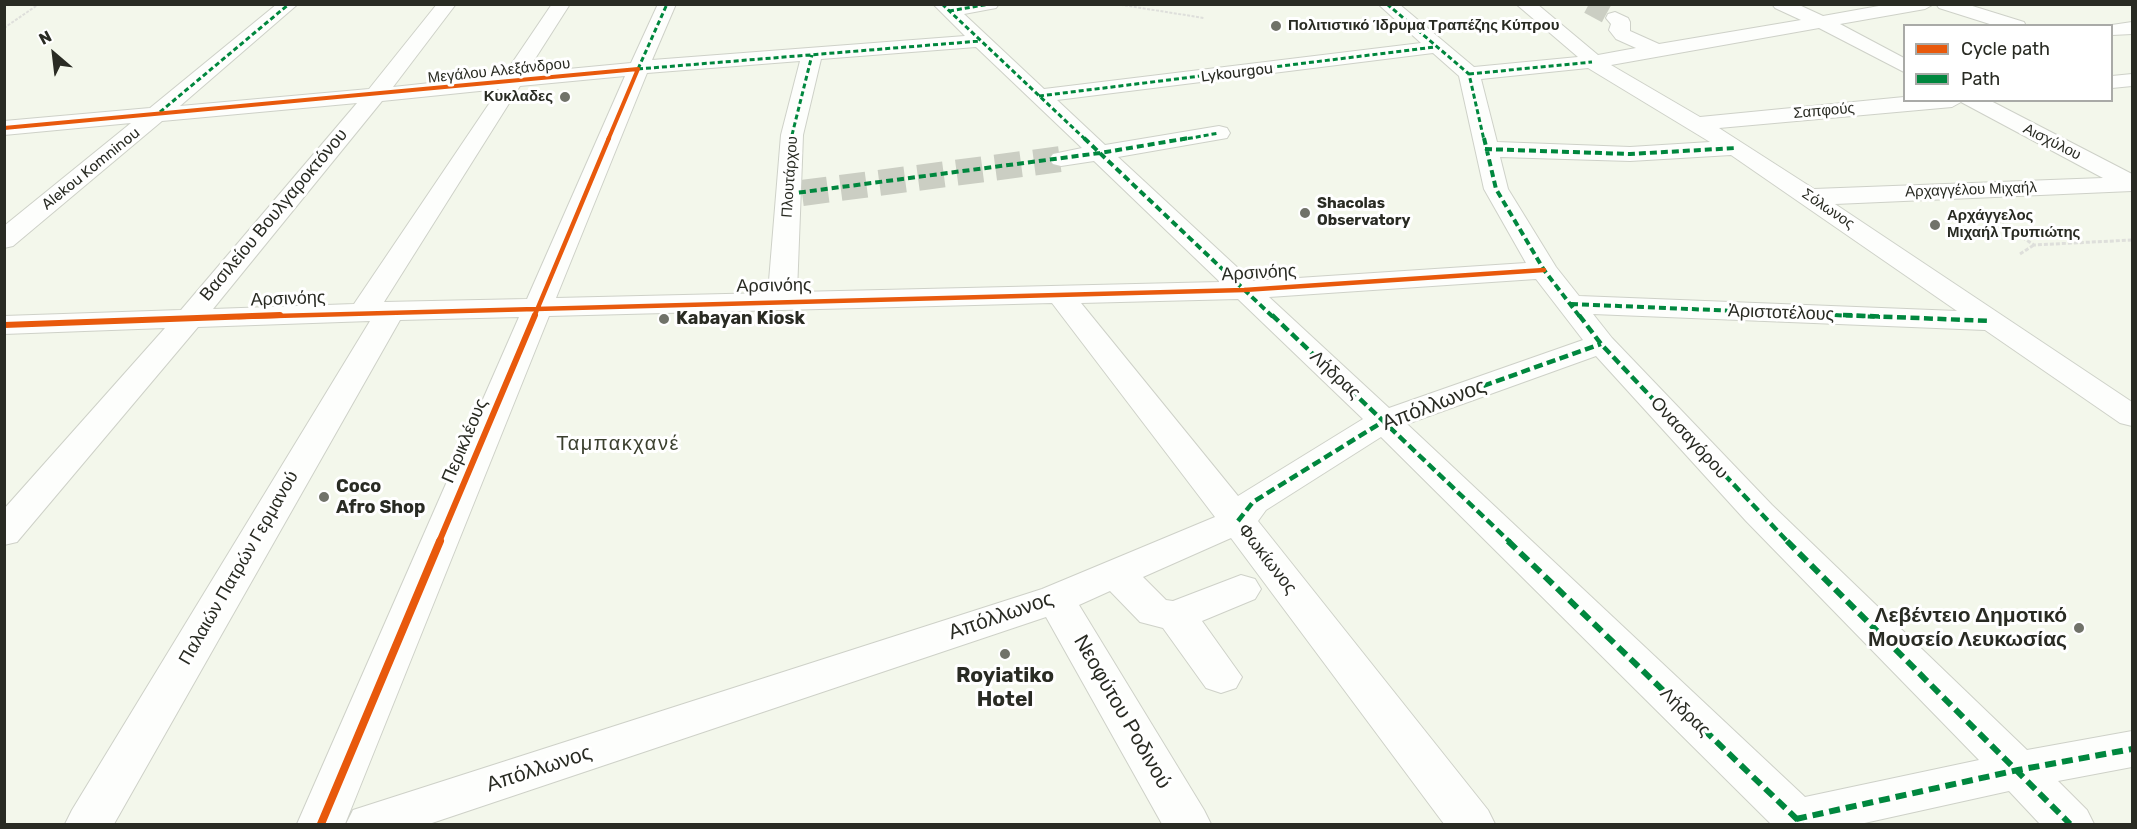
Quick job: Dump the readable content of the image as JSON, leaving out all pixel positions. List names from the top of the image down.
{
  "streets": {
    "street": [
      "Μεγάλου Αλεξάνδρου",
      "Lykourgou",
      "Σαπφούς",
      "Αισχύλου",
      "Alekou Komninou",
      "Πλουτάρχου",
      "Αρχαγγέλου Μιχαήλ",
      "Σόλωνος",
      "Βασιλείου Βουλγαροκτόνου",
      "Αρσινόης",
      "Ἀριστοτέλους",
      "Λήδρας",
      "Απόλλωνος",
      "Ονασαγόρου",
      "Περικλέους",
      "Φωκίωνος",
      "Παλαιών Πατρών Γερμανού",
      "Νεοφύτου Ροδινού"
    ]
  },
  "crossings": [
    ["Μεγάλου Αλεξάνδρου", "Alekou Komninou"],
    ["Μεγάλου Αλεξάνδρου", "Πλουτάρχου"],
    ["Μεγάλου Αλεξάνδρου", "Βασιλείου Βουλγαροκτόνου"],
    ["Μεγάλου Αλεξάνδρου", "Λήδρας"],
    ["Μεγάλου Αλεξάνδρου", "Περικλέους"],
    ["Μεγάλου Αλεξάνδρου", "Παλαιών Πατρών Γερμανού"],
    ["Lykourgou", "Λήδρας"],
    ["Σαπφούς", "Σόλωνος"],
    ["Αισχύλου", "Αρχαγγέλου Μιχαήλ"],
    ["Πλουτάρχου", "Αρσινόης"],
    ["Αρχαγγέλου Μιχαήλ", "Σόλωνος"],
    ["Σόλωνος", "Ἀριστοτέλους"],
    ["Βασιλείου Βουλγαροκτόνου", "Αρσινόης"],
    ["Αρσινόης", "Λήδρας"],
    ["Αρσινόης", "Ονασαγόρου"],
    ["Αρσινόης", "Περικλέους"],
    ["Αρσινόης", "Φωκίωνος"],
    ["Αρσινόης", "Παλαιών Πατρών Γερμανού"],
    ["Ἀριστοτέλους", "Ονασαγόρου"],
    ["Λήδρας", "Απόλλωνος"],
    ["Απόλλωνος", "Ονασαγόρου"],
    ["Απόλλωνος", "Φωκίωνος"],
    ["Απόλλωνος", "Νεοφύτου Ροδινού"]
  ],
  "districts": ["Ταμπακχανέ"],
  "places": [
    "Πολιτιστικό Ίδρυμα Τραπέζης Κύπρου",
    "Κυκλαδες",
    "Shacolas Observatory",
    "Αρχάγγελος Μιχαήλ Τρυπιώτης",
    "Kabayan Kiosk",
    "Coco Afro Shop",
    "Λεβέντειο Δημοτικό Μουσείο Λευκωσίας",
    "Royiatiko Hotel"
  ],
  "legend": ["Cycle path", "Path"],
  "north": "top left"
}
